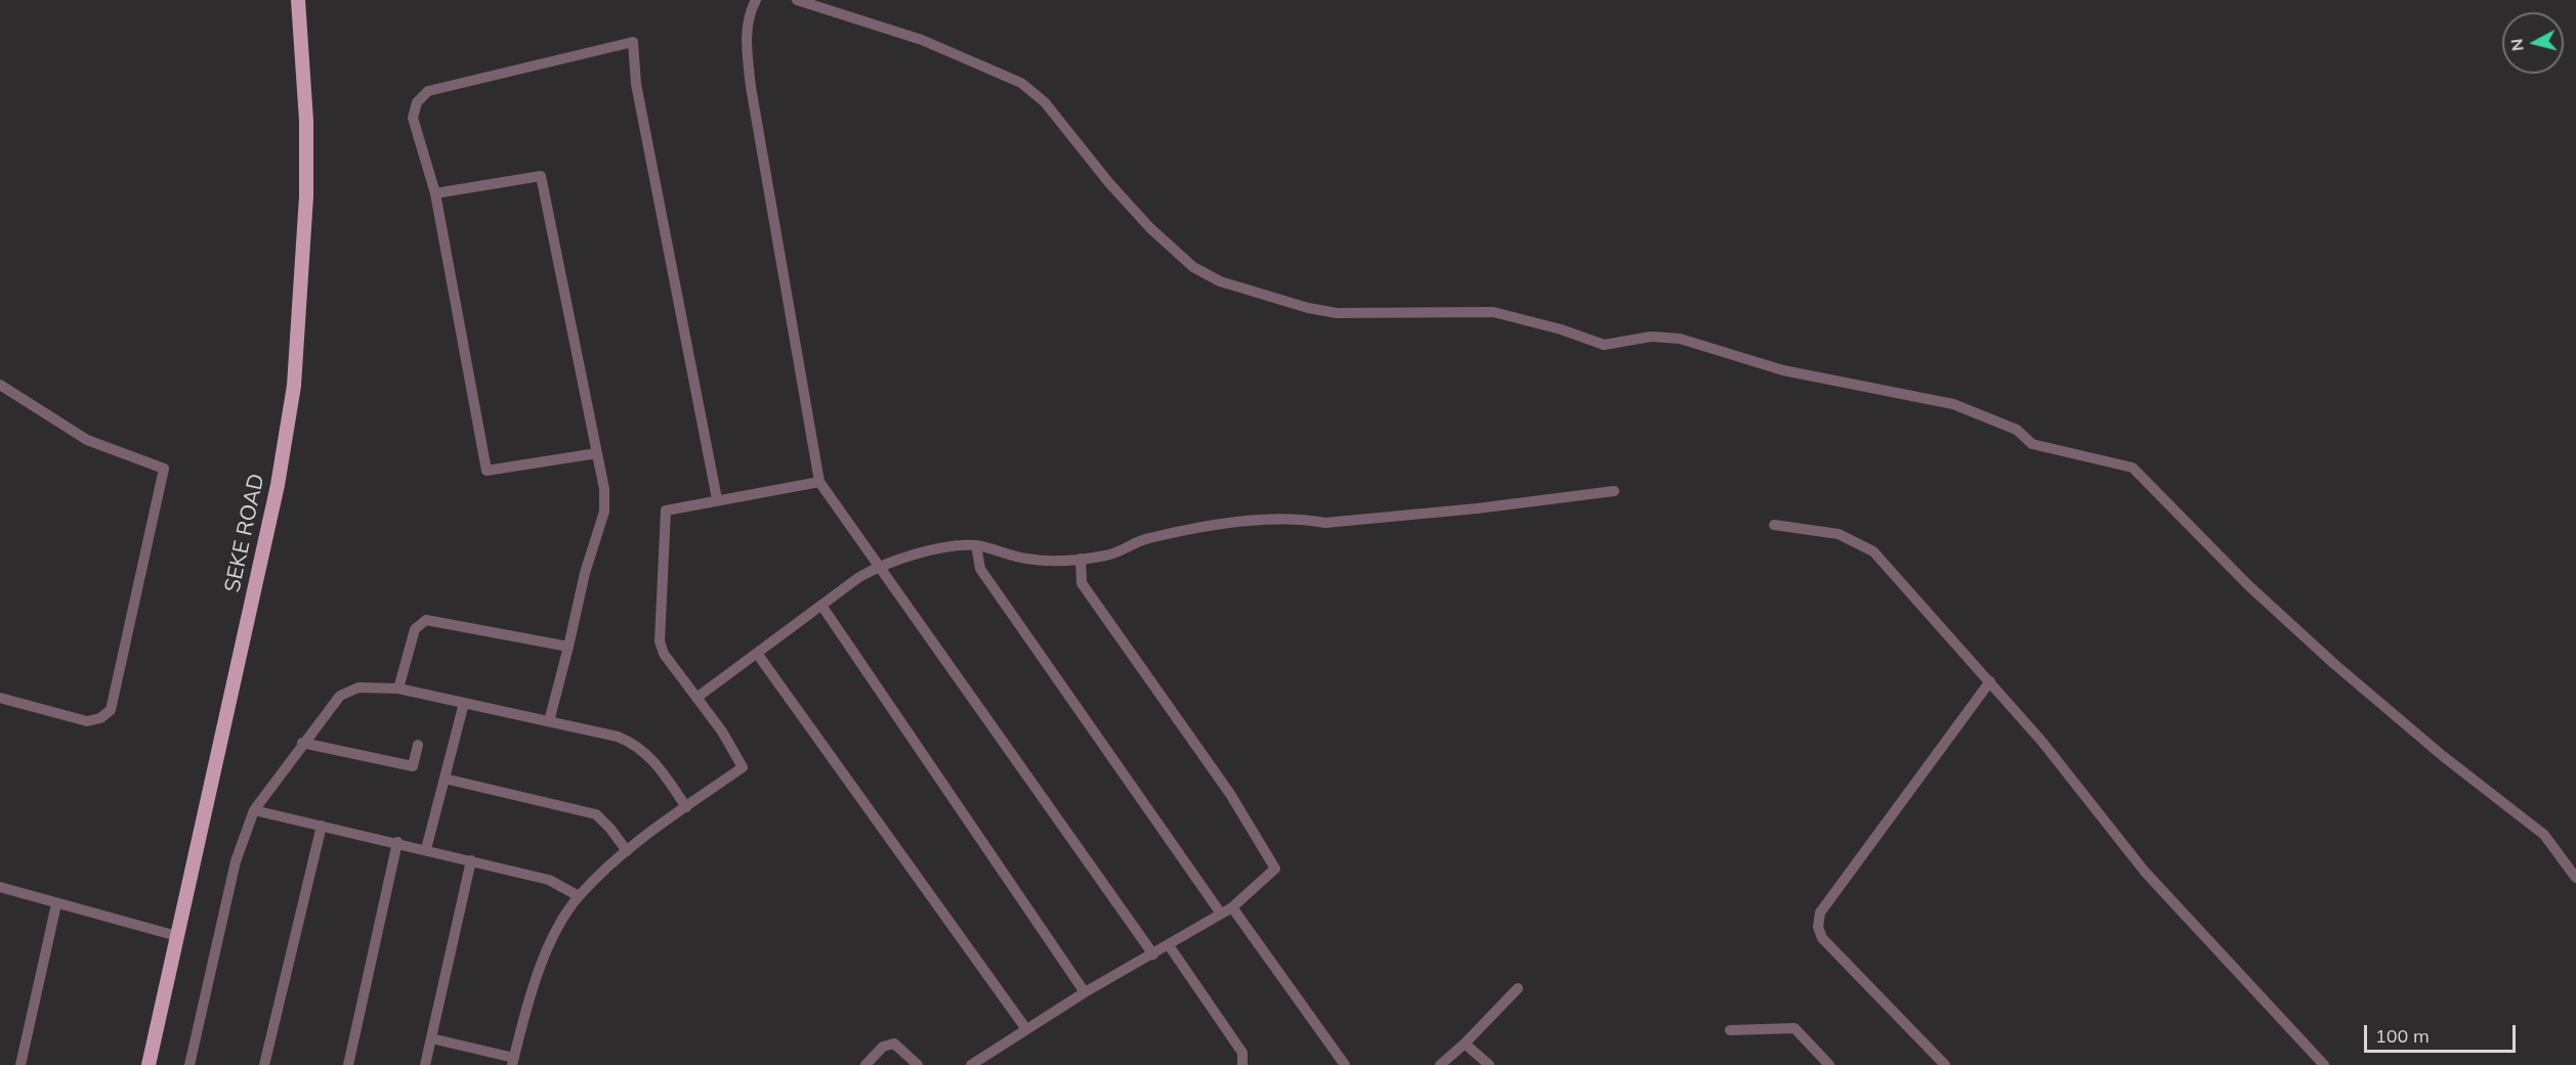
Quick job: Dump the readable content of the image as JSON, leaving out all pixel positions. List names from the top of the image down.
{
  "streets": {
    "main road": ["SEKE ROAD"]
  },
  "scale_bar": "100 m",
  "north": "left"
}
